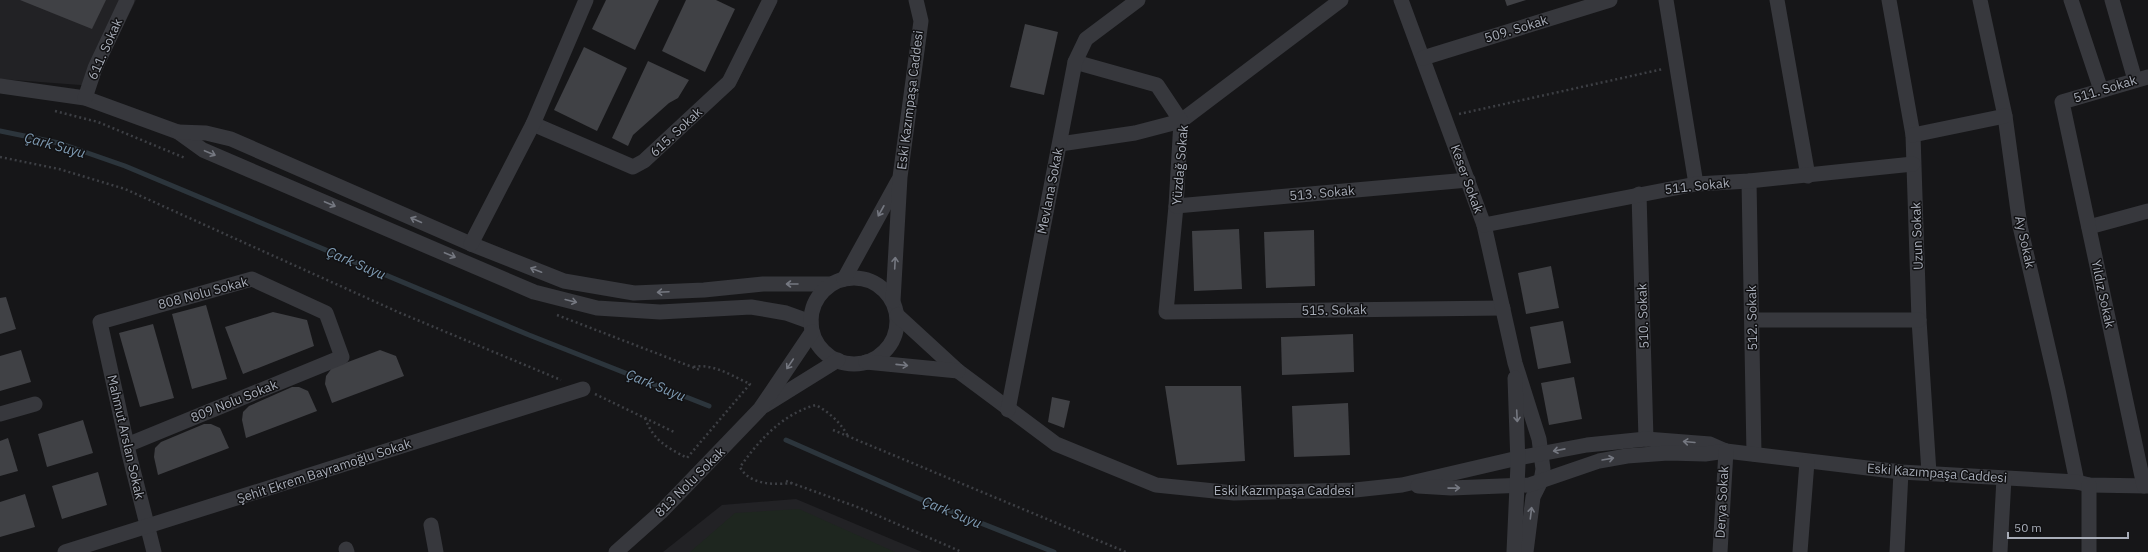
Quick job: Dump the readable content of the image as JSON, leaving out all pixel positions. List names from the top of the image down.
{
  "streets": {
    "street": [
      "509. Sokak",
      "611. Sokak",
      "511. Sokak",
      "Eski Kazımpaşa Caddesi",
      "615. Sokak",
      "Yüzdağ Sokak",
      "Keser Sokak",
      "Mevlana Sokak",
      "513. Sokak",
      "Uzun Sokak",
      "Ay Sokak",
      "808 Nolu Sokak",
      "Yıldız Sokak",
      "515. Sokak",
      "510. Sokak",
      "512. Sokak",
      "809 Nolu Sokak",
      "Mahmut Arslan Sokak",
      "Şehit Ekrem Bayramoğlu Sokak",
      "813 Nolu Sokak",
      "Derya Sokak"
    ]
  },
  "crossings": [
    ["509. Sokak", "Keser Sokak"],
    ["511. Sokak", "Keser Sokak"],
    ["511. Sokak", "Uzun Sokak"],
    ["511. Sokak", "Yıldız Sokak"],
    ["511. Sokak", "510. Sokak"],
    ["511. Sokak", "512. Sokak"],
    ["Eski Kazımpaşa Caddesi", "Mevlana Sokak"],
    ["Eski Kazımpaşa Caddesi", "Uzun Sokak"],
    ["Eski Kazımpaşa Caddesi", "Ay Sokak"],
    ["Eski Kazımpaşa Caddesi", "Yıldız Sokak"],
    ["Eski Kazımpaşa Caddesi", "510. Sokak"],
    ["Eski Kazımpaşa Caddesi", "512. Sokak"],
    ["Eski Kazımpaşa Caddesi", "Derya Sokak"],
    ["Yüzdağ Sokak", "513. Sokak"],
    ["Yüzdağ Sokak", "515. Sokak"],
    ["Keser Sokak", "513. Sokak"],
    ["Keser Sokak", "515. Sokak"],
    ["808 Nolu Sokak", "809 Nolu Sokak"],
    ["808 Nolu Sokak", "Mahmut Arslan Sokak"],
    ["809 Nolu Sokak", "Mahmut Arslan Sokak"],
    ["Mahmut Arslan Sokak", "Şehit Ekrem Bayramoğlu Sokak"]
  ],
  "water": ["Çark Suyu"],
  "scale_bar": "50 m"
}
